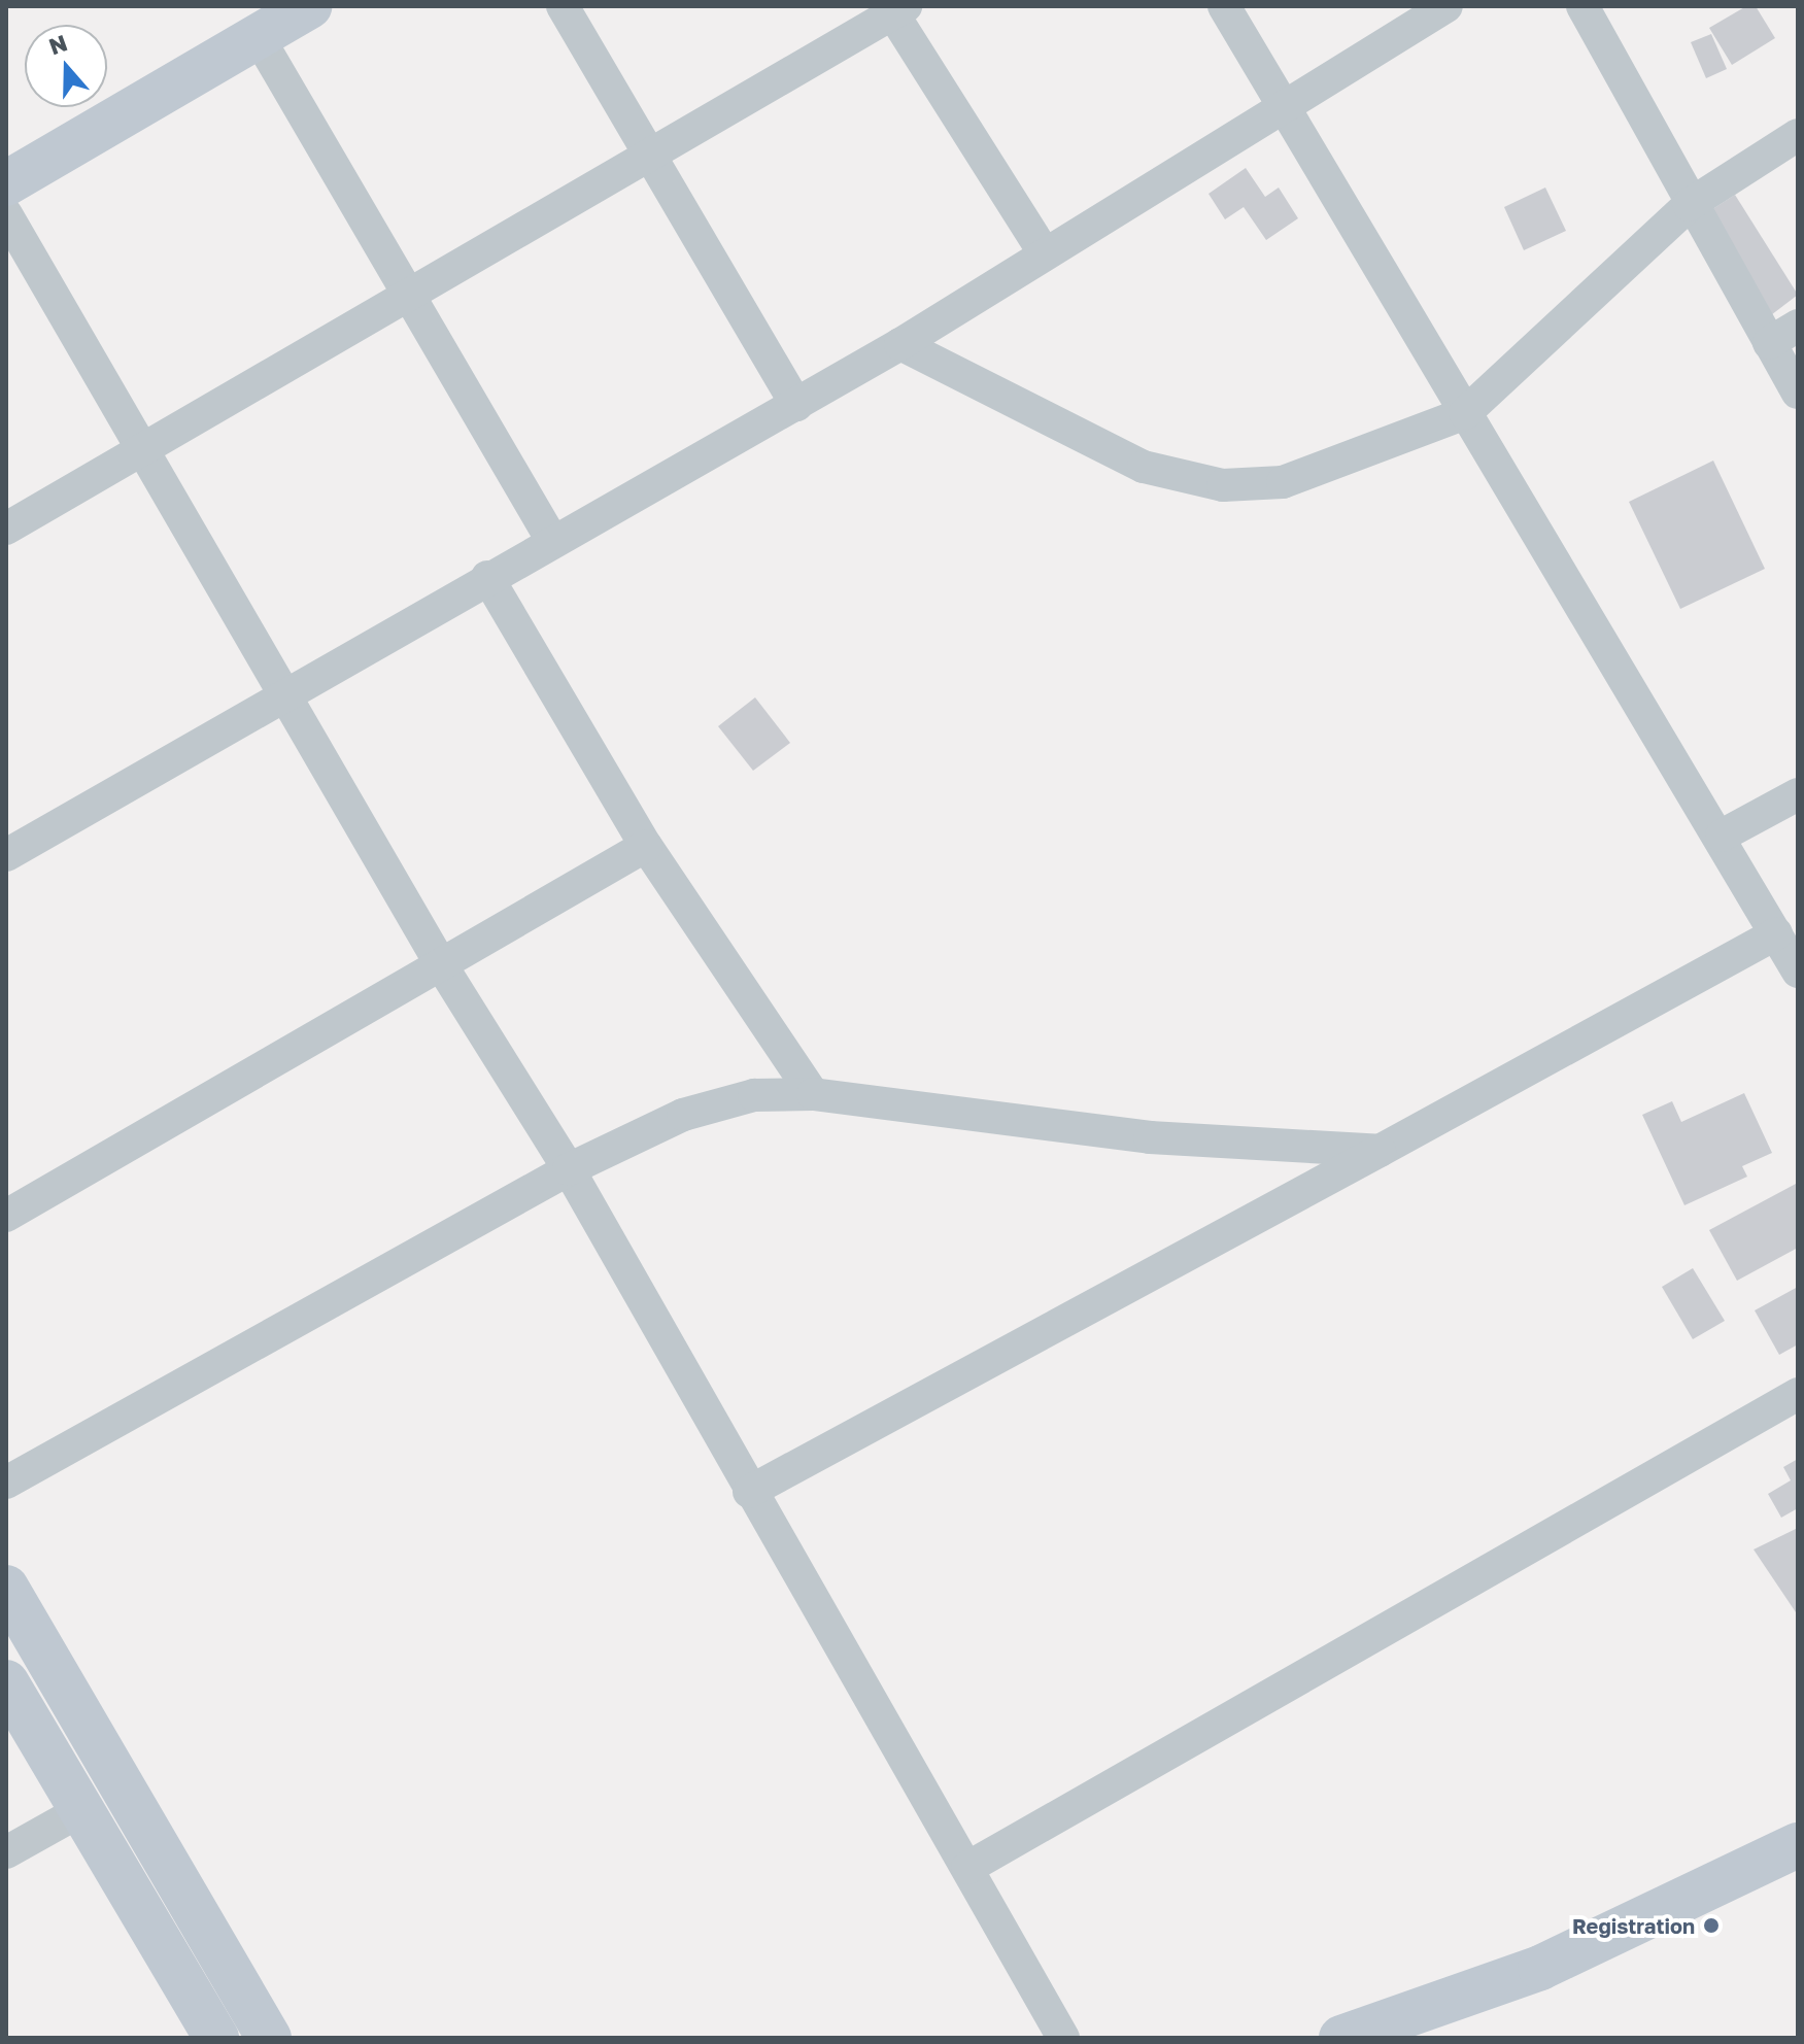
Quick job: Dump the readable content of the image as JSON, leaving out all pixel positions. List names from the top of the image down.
{
  "places": ["Registration"],
  "north": "top"
}
